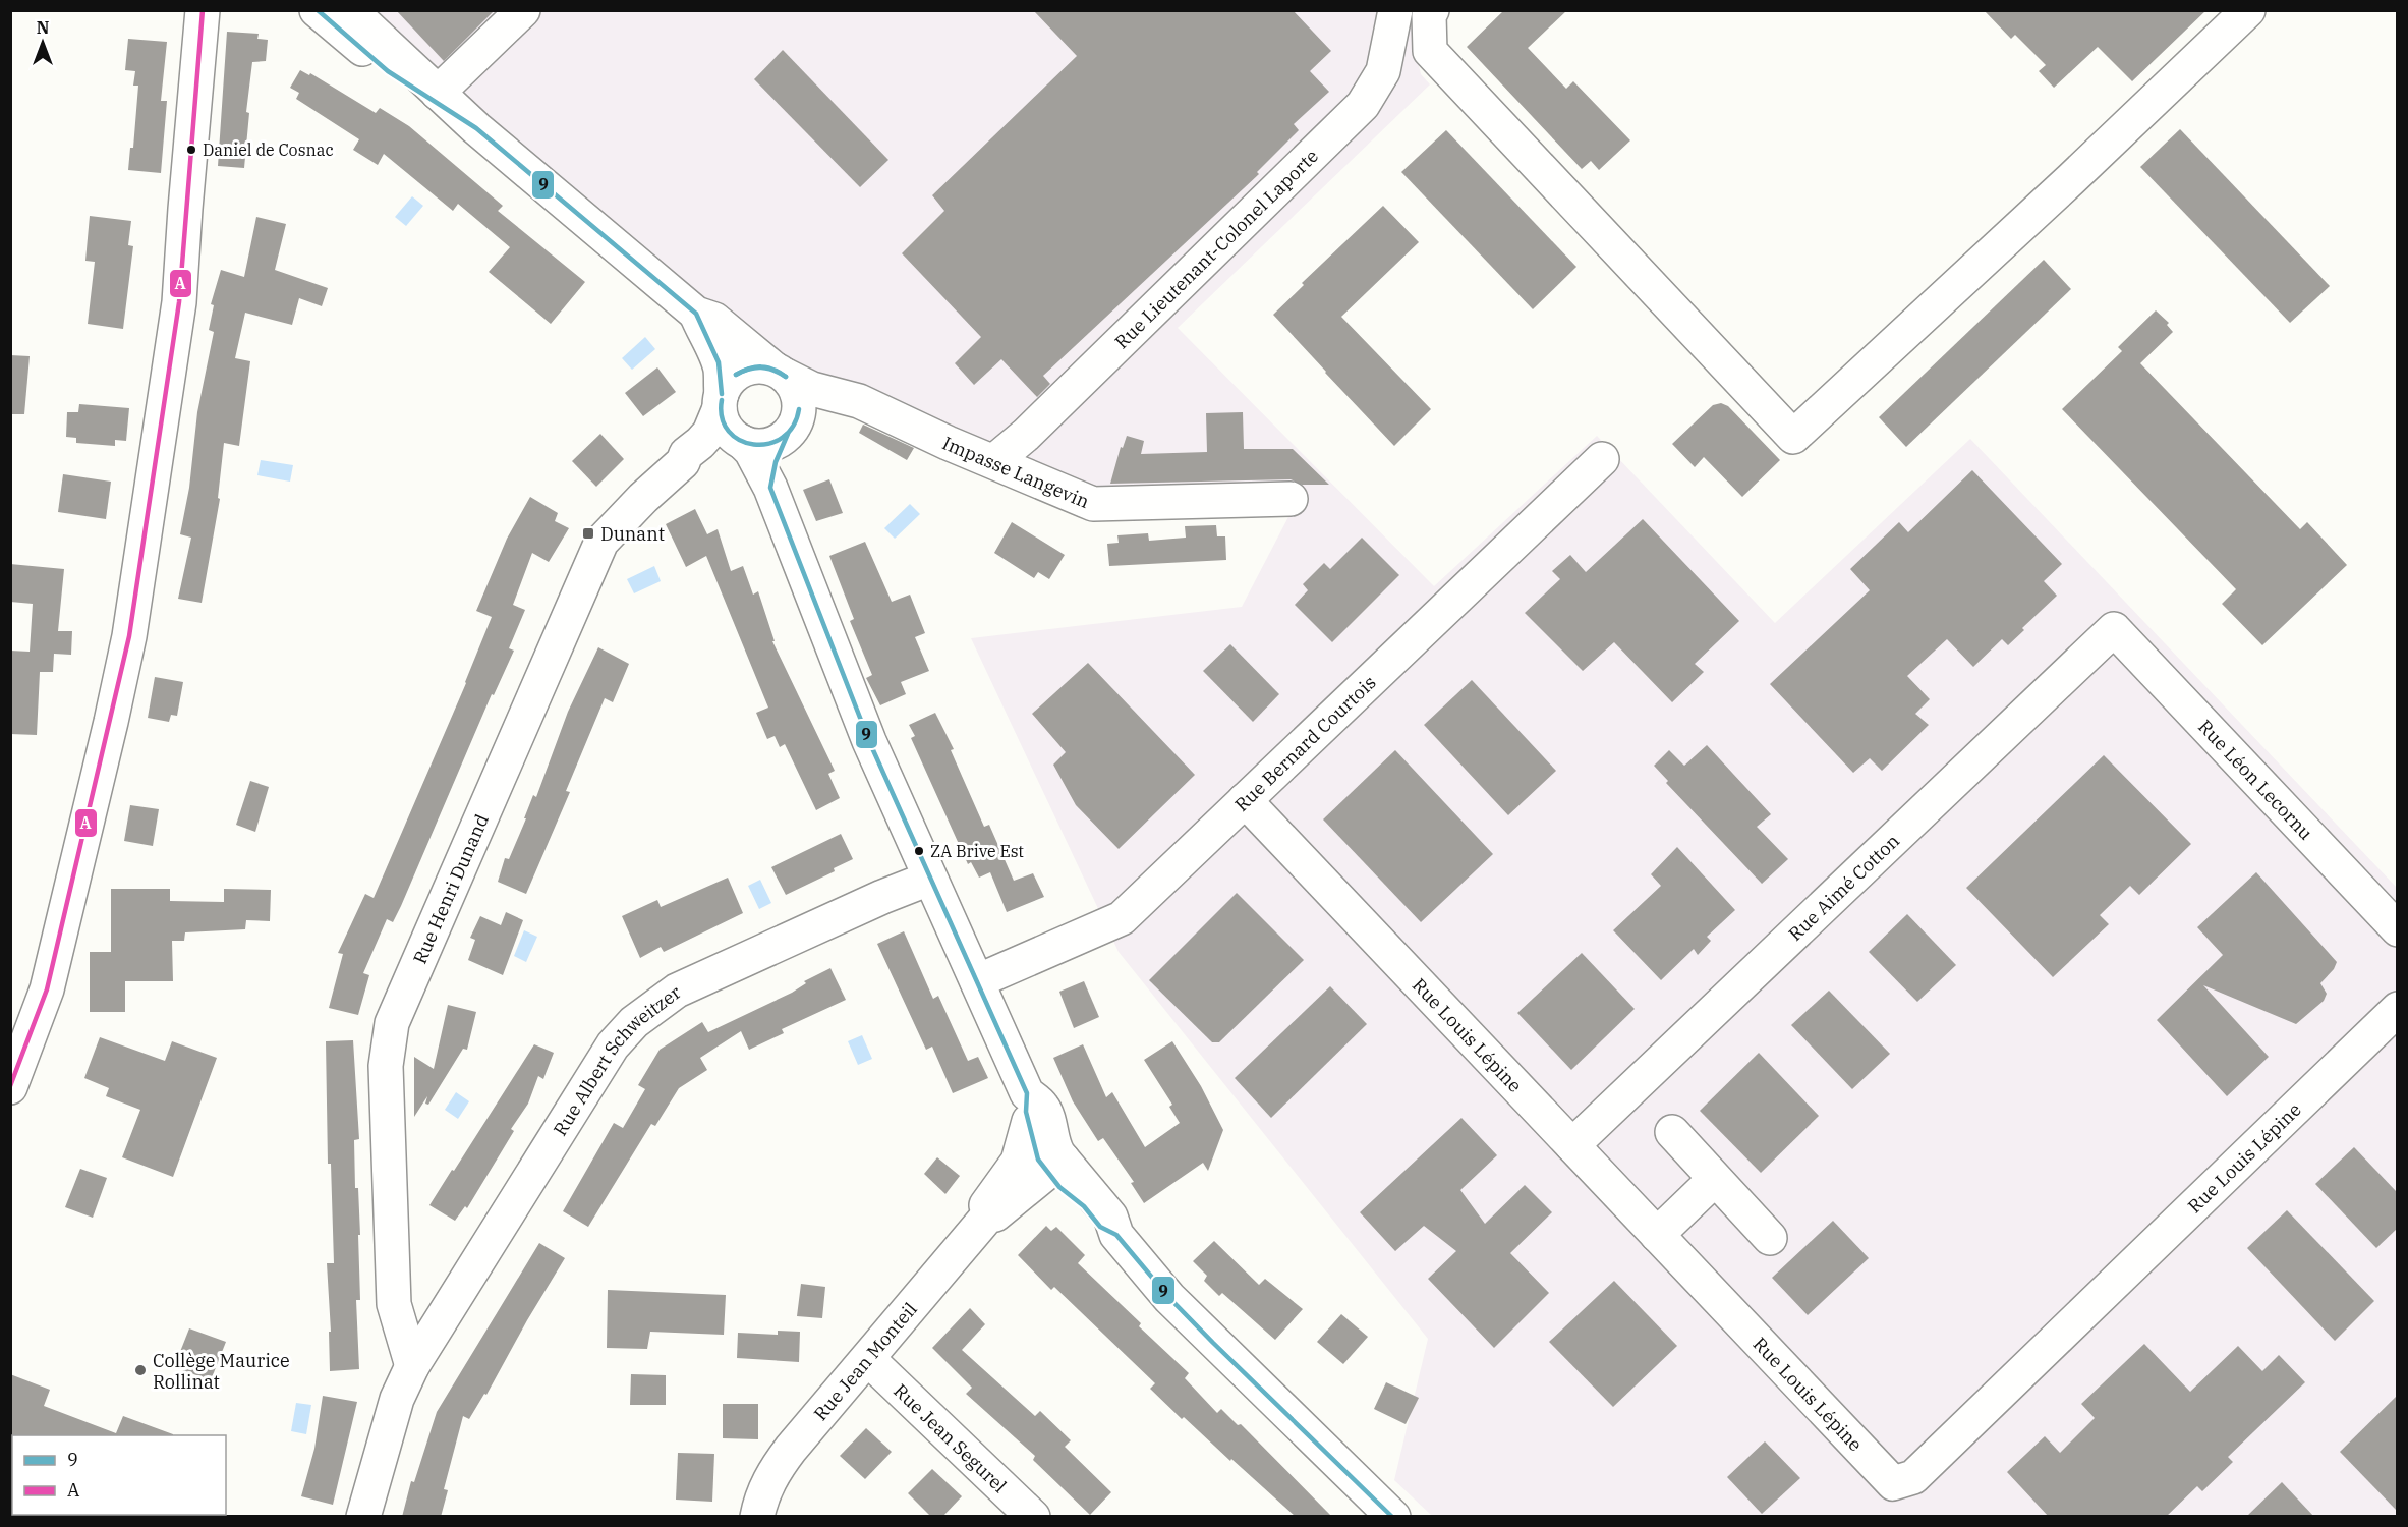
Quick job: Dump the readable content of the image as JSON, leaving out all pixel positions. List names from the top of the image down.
{
  "streets": {
    "street": [
      "Rue Lieutenant-Colonel Laporte",
      "Impasse Langevin",
      "Rue Bernard Courtois",
      "Rue Léon Lecornu",
      "Rue Aimé Cotton",
      "Rue Henri Dunand",
      "Rue Louis Lépine",
      "Rue Albert Schweitzer",
      "Rue Jean Monteil",
      "Rue Jean Segurel"
    ]
  },
  "crossings": [
    ["Rue Lieutenant-Colonel Laporte", "Impasse Langevin"],
    ["Impasse Langevin", "Rue Henri Dunand"],
    ["Rue Bernard Courtois", "Rue Louis Lépine"],
    ["Rue Léon Lecornu", "Rue Aimé Cotton"],
    ["Rue Aimé Cotton", "Rue Louis Lépine"],
    ["Rue Henri Dunand", "Rue Albert Schweitzer"],
    ["Rue Jean Monteil", "Rue Jean Segurel"]
  ],
  "places": {
    "other": ["Daniel de Cosnac", "ZA Brive Est", "Collège Maurice Rollinat"],
    "transit": ["Dunant"]
  },
  "lines": ["transit line 9", "transit line A"],
  "legend": ["9", "A"],
  "north": "top"
}
